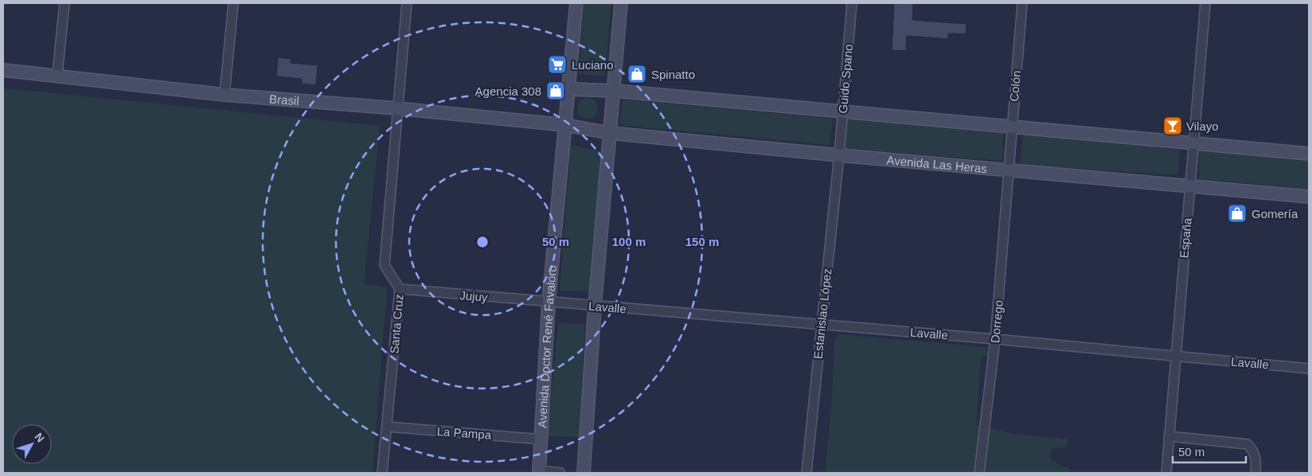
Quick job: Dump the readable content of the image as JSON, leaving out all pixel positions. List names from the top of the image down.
{
  "streets": {
    "main road": ["Brasil", "Avenida Las Heras", "Avenida Doctor René Favaloro"],
    "street": [
      "Guido Spano",
      "Colón",
      "España",
      "Jujuy",
      "Lavalle",
      "Estanislao López",
      "Dorrego",
      "Santa Cruz",
      "La Pampa"
    ]
  },
  "crossings": [
    ["Guido Spano", "Avenida Las Heras"],
    ["Guido Spano", "Estanislao López"],
    ["Colón", "Avenida Las Heras"],
    ["Colón", "Dorrego"],
    ["Brasil", "Avenida Las Heras"],
    ["Brasil", "Santa Cruz"],
    ["Brasil", "Avenida Doctor René Favaloro"],
    ["Avenida Las Heras", "España"],
    ["Avenida Las Heras", "Estanislao López"],
    ["Avenida Las Heras", "Dorrego"],
    ["Avenida Las Heras", "Avenida Doctor René Favaloro"],
    ["España", "Lavalle"],
    ["Jujuy", "Lavalle"],
    ["Jujuy", "Santa Cruz"],
    ["Jujuy", "Avenida Doctor René Favaloro"],
    ["Lavalle", "Estanislao López"],
    ["Lavalle", "Dorrego"],
    ["Lavalle", "Avenida Doctor René Favaloro"],
    ["Santa Cruz", "La Pampa"],
    ["Avenida Doctor René Favaloro", "La Pampa"]
  ],
  "places": {
    "supermarket": ["Luciano"],
    "shop": ["Spinatto", "Agencia 308", "Gomería"],
    "bar": ["Vilayo"]
  },
  "scale_bar": "50 m",
  "north": "top right",
  "rings": ["50 m", "100 m", "150 m"]
}
